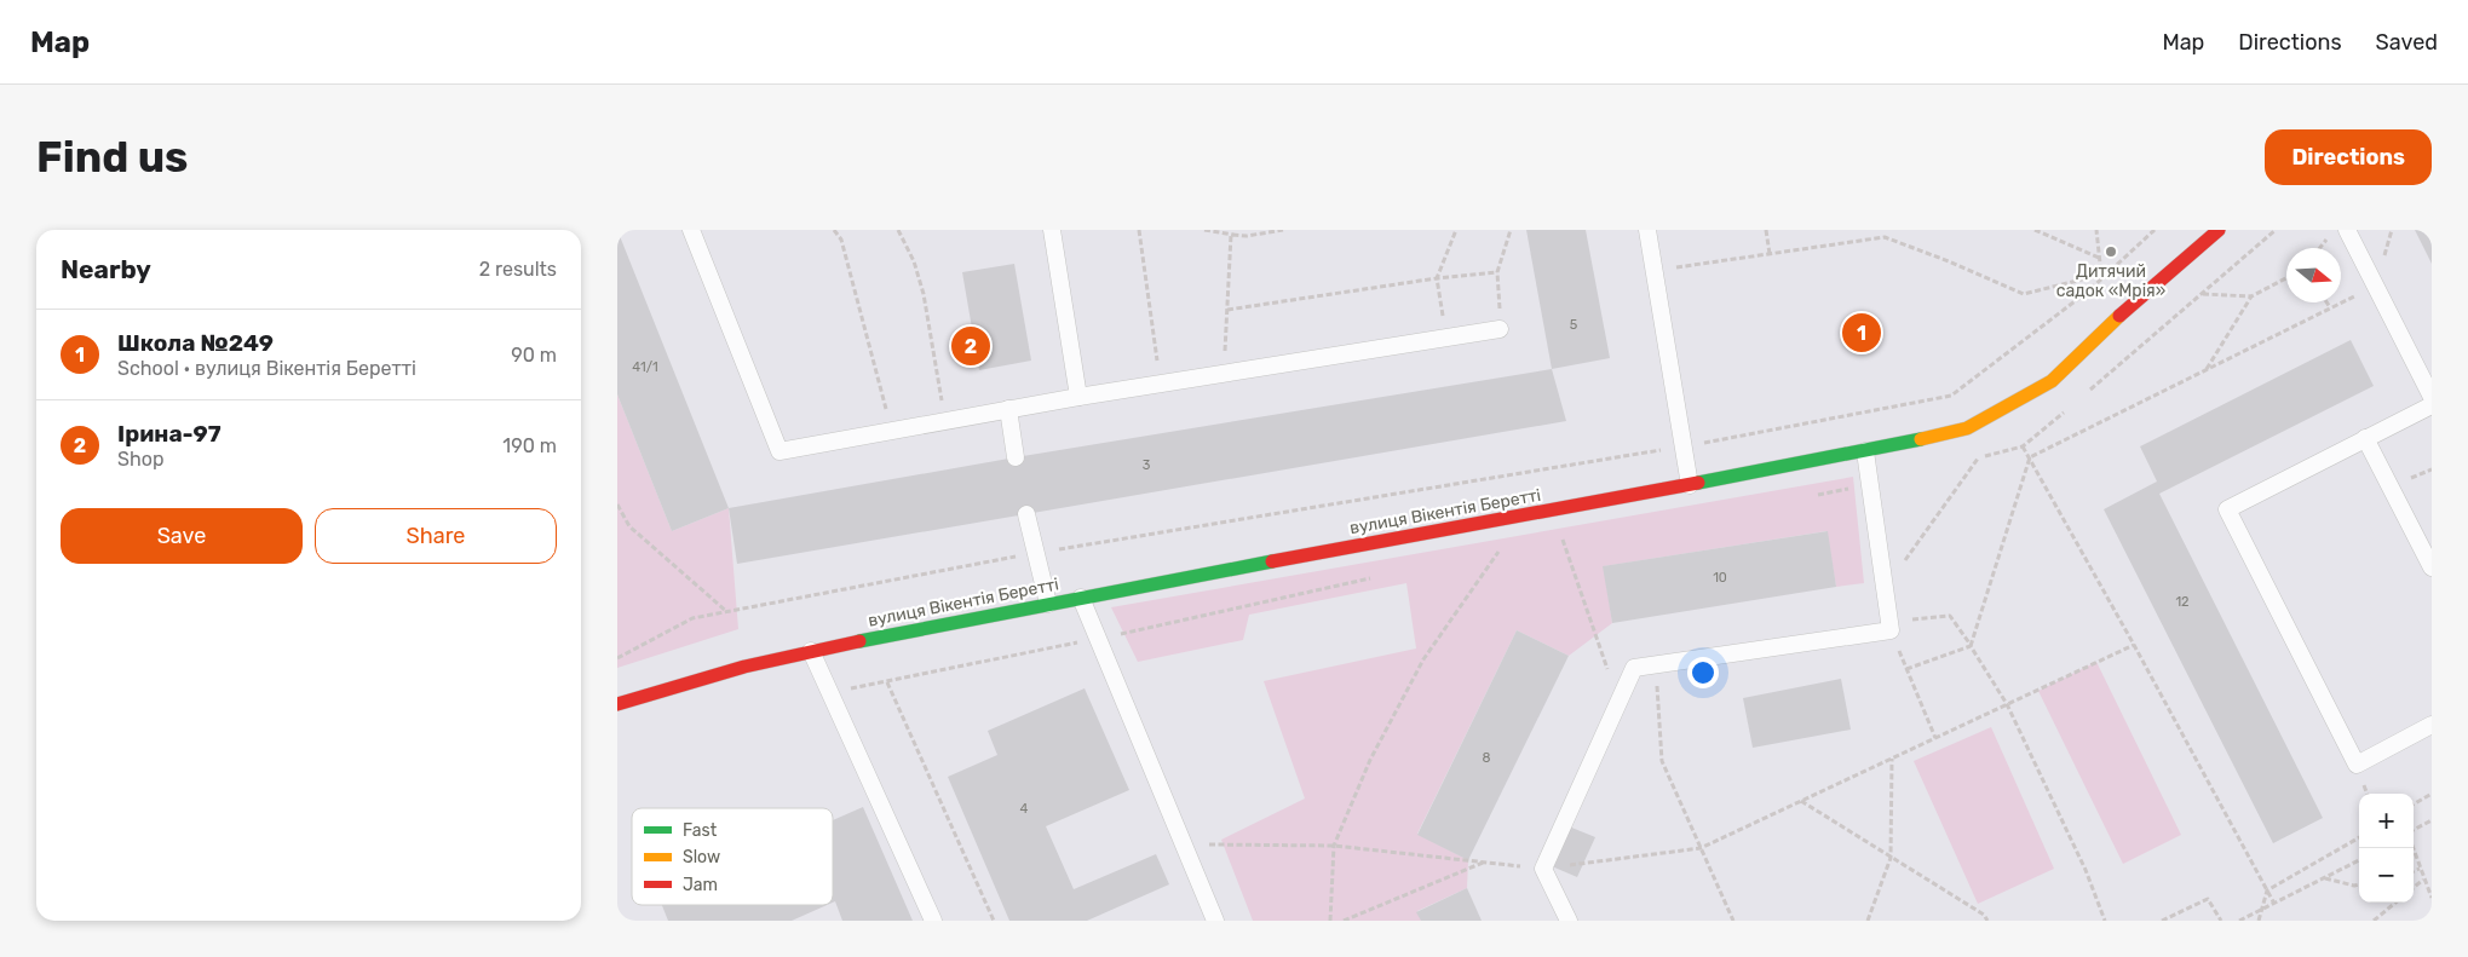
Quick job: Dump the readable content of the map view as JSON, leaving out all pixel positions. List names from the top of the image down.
{
  "streets": {
    "street": ["вулиця Вікентія Беретті"]
  },
  "places": ["Дитячий садок «Мрія»"],
  "house_numbers": [
    "5",
    "41/1",
    "3",
    "10",
    "12",
    "8",
    "4"
  ],
  "legend": ["Fast", "Slow", "Jam"],
  "north": "right",
  "page": {
    "header": "Map",
    "nav": ["Map", "Directions", "Saved"],
    "buttons": [
      "Directions",
      ["Save", "Share"]
    ],
    "title": "Find us",
    "heading": ["Nearby", "2 results"],
    "list": [
      {
        "mark": "1",
        "name": "Школа №249",
        "note": "School · вулиця Вікентія Беретті",
        "value": "90 m"
      },
      {
        "mark": "2",
        "name": "Ірина-97",
        "note": "Shop",
        "value": "190 m"
      }
    ],
    "pins": ["1", "2"],
    "map_buttons": ["+", "−"]
  }
}
